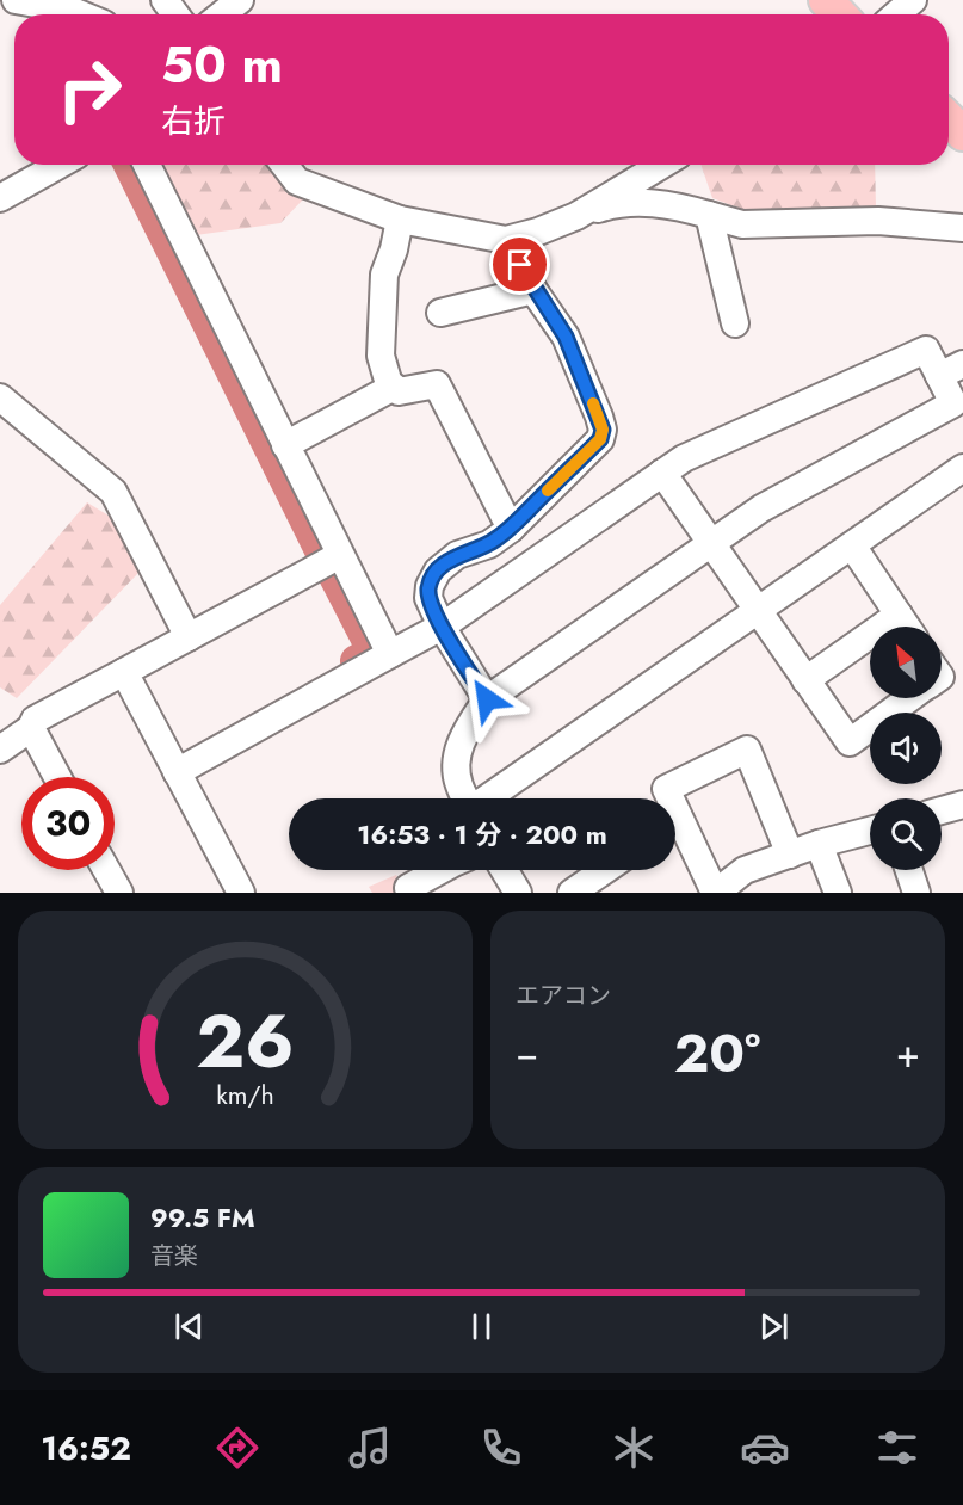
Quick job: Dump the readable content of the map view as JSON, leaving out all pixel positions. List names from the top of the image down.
{
  "north": "top left",
  "page": {
    "turn": ["50 m", "右折"],
    "limit": "30",
    "trip": "16:53 · 1 分 · 200 m",
    "tile": "エアコン",
    "heat": ["−", "20°", "+"],
    "song": ["99.5 FM", "音楽"],
    "tabs": "16:52",
    "gauge": ["26", "km/h"]
  }
}
